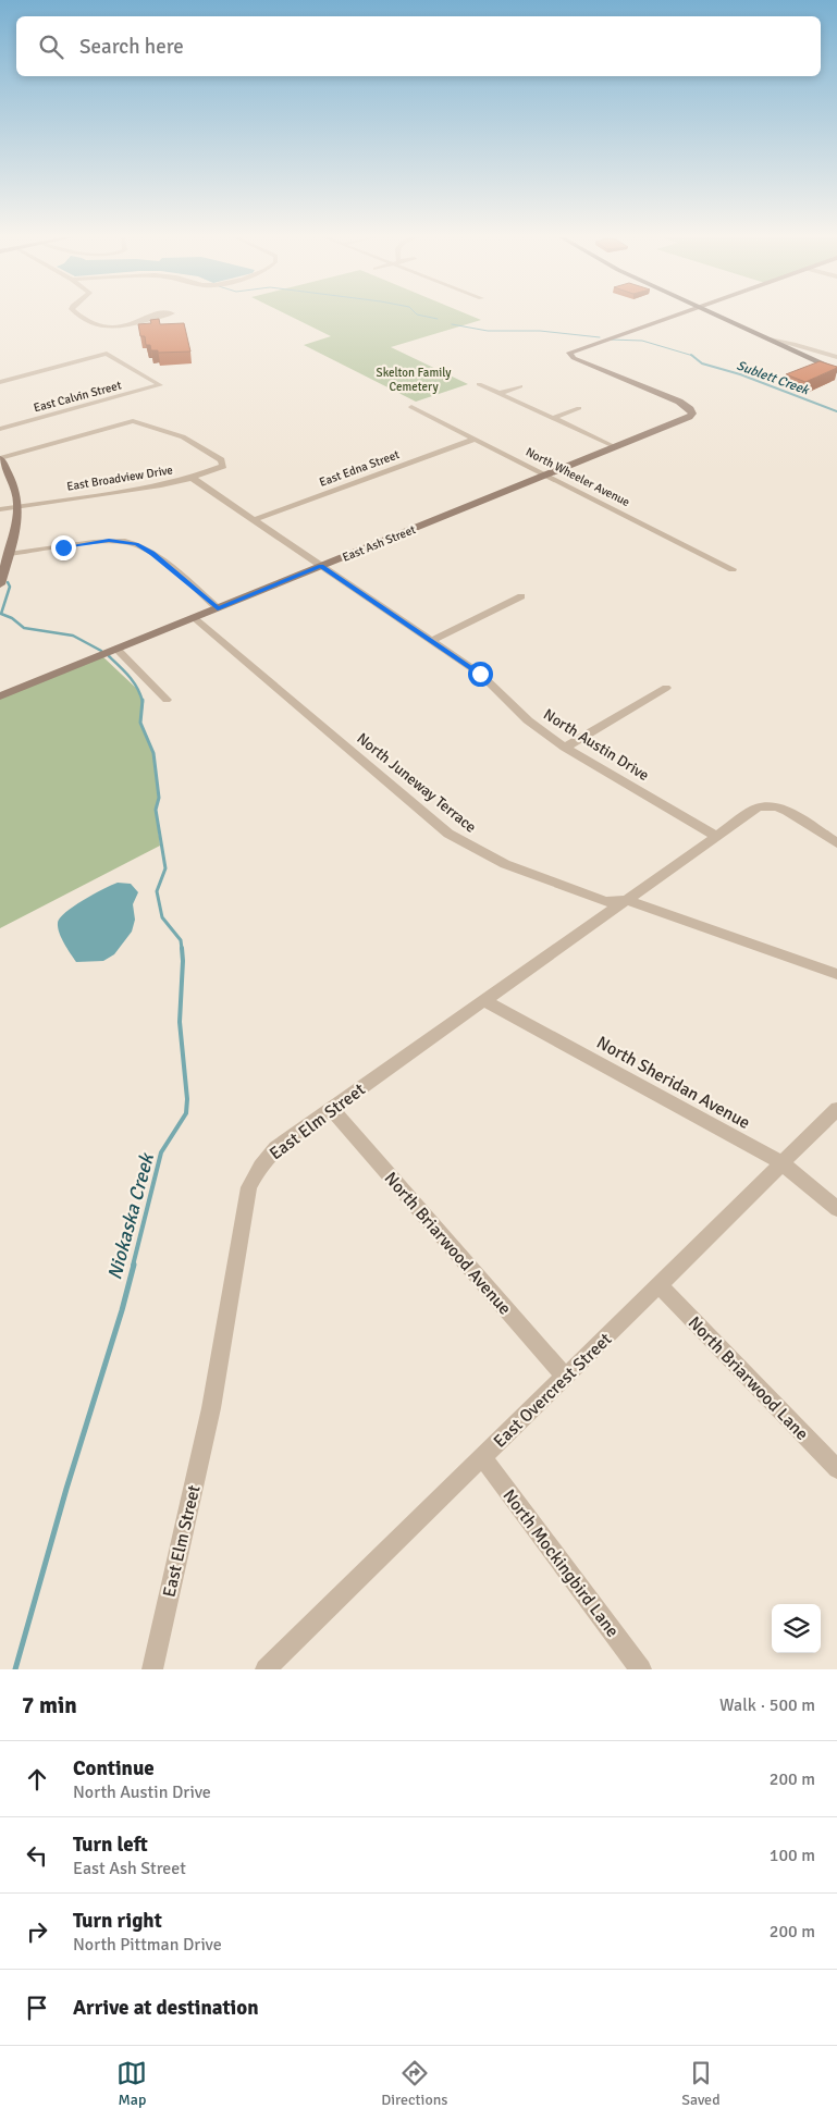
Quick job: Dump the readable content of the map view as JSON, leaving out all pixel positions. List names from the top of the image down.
{
  "streets": {
    "street": [
      "East Calvin Street",
      "East Edna Street",
      "North Wheeler Avenue",
      "East Broadview Drive",
      "East Ash Street",
      "North Austin Drive",
      "North Juneway Terrace",
      "North Sheridan Avenue",
      "East Elm Street",
      "North Briarwood Avenue",
      "North Briarwood Lane",
      "East Overcrest Street",
      "North Mockingbird Lane"
    ]
  },
  "crossings": [
    ["East Edna Street", "North Wheeler Avenue"],
    ["East Edna Street", "North Austin Drive"],
    ["North Wheeler Avenue", "East Ash Street"],
    ["East Broadview Drive", "North Austin Drive"],
    ["East Ash Street", "North Austin Drive"],
    ["East Ash Street", "North Juneway Terrace"],
    ["North Austin Drive", "East Elm Street"],
    ["North Juneway Terrace", "East Elm Street"],
    ["North Sheridan Avenue", "East Elm Street"],
    ["North Sheridan Avenue", "East Overcrest Street"],
    ["East Elm Street", "North Briarwood Avenue"],
    ["North Briarwood Avenue", "East Overcrest Street"],
    ["North Briarwood Lane", "East Overcrest Street"],
    ["East Overcrest Street", "North Mockingbird Lane"]
  ],
  "water": ["Sublett Creek", "Niokaska Creek"],
  "parks": ["Skelton Family Cemetery"],
  "page": {
    "search": "Search here",
    "heading": ["7 min", "Walk · 500 m"],
    "list": [
      ["Continue", "North Austin Drive", "200 m"],
      ["Turn left", "East Ash Street", "100 m"],
      ["Turn right", "North Pittman Drive", "200 m"],
      "Arrive at destination"
    ],
    "nav": ["Map", "Directions", "Saved"]
  }
}
